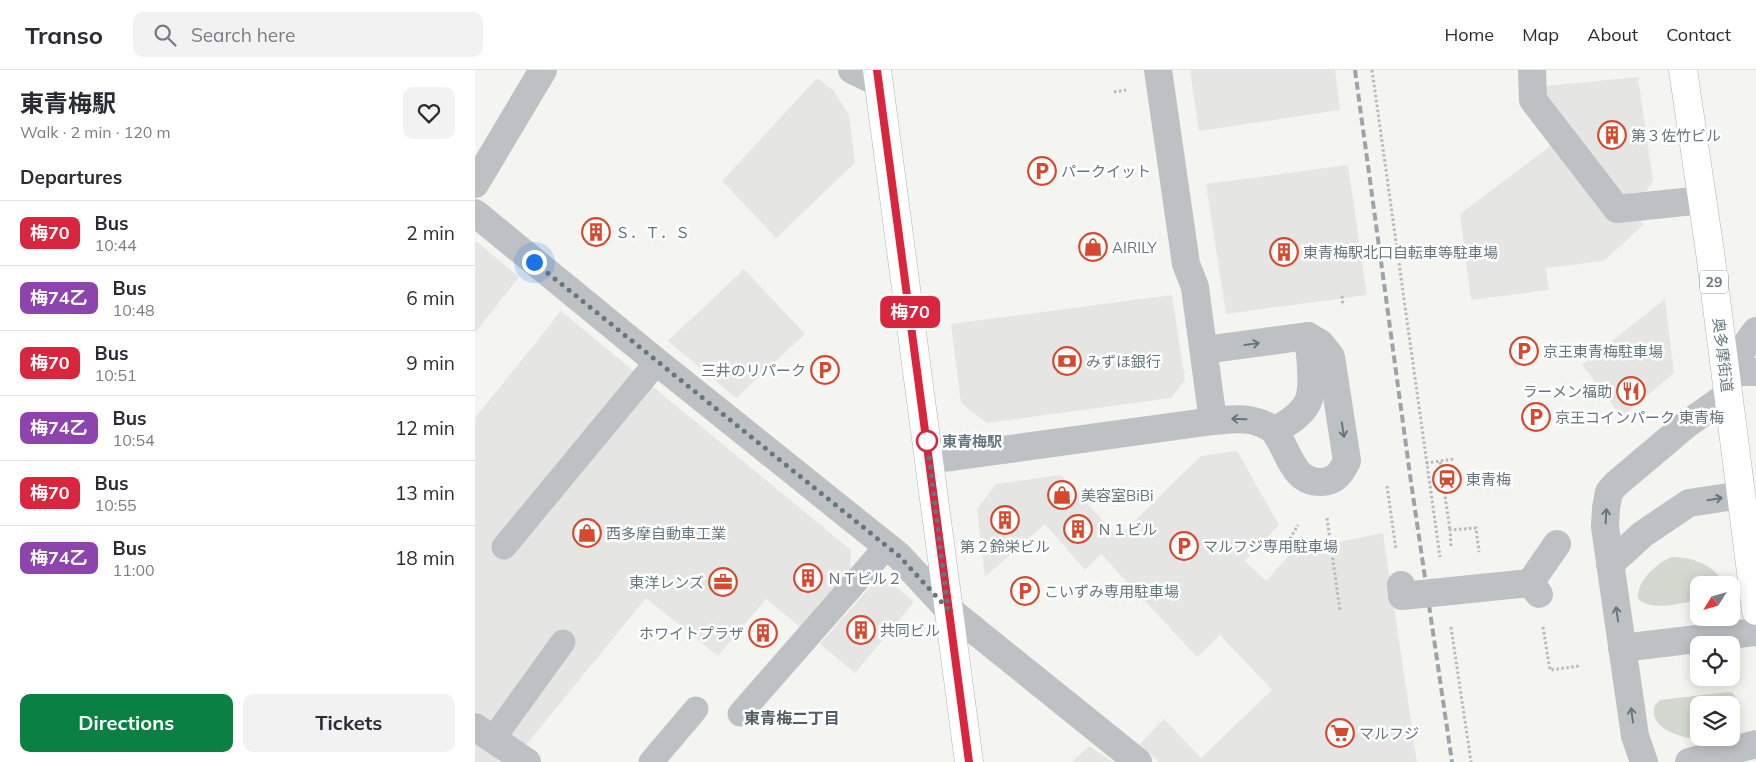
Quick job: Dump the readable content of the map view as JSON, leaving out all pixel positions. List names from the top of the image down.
{
  "streets": {
    "main road": ["29", "奥多摩街道"]
  },
  "districts": ["東青梅二丁目"],
  "places": {
    "building": [
      "第３佐竹ビル",
      "Ｓ．Ｔ．Ｓ",
      "東青梅駅北口自転車等駐車場",
      "第２鈴栄ビル",
      "Ｎ１ビル",
      "ＮＴビル２",
      "共同ビル",
      "ホワイトプラザ"
    ],
    "parking": [
      "パークイット",
      "京王東青梅駐車場",
      "三井のリパーク",
      "京王コインパーク 東青梅",
      "マルフジ専用駐車場",
      "こいずみ専用駐車場"
    ],
    "shop": ["AIRILY", "美容室BiBi", "西多摩自動車工業"],
    "bank": ["みずほ銀行"],
    "restaurant": ["ラーメン福助"],
    "other": ["東青梅駅"],
    "station": ["東青梅"],
    "office": ["東洋レンズ"],
    "supermarket": ["マルフジ"]
  },
  "lines": ["bus line 梅70"],
  "north": "bottom left",
  "page": {
    "header": "Transo",
    "search": "Search here",
    "nav": [
      "Home",
      "Map",
      "About",
      "Contact"
    ],
    "heading": [
      ["東青梅駅", "Walk · 2 min · 120 m"],
      "Departures"
    ],
    "on_map": "梅70",
    "list": [
      {
        "mark": "梅70",
        "name": "Bus",
        "note": "10:44",
        "value": "2 min"
      },
      {
        "mark": "梅74乙",
        "name": "Bus",
        "note": "10:48",
        "value": "6 min"
      },
      {
        "mark": "梅70",
        "name": "Bus",
        "note": "10:51",
        "value": "9 min"
      },
      {
        "mark": "梅74乙",
        "name": "Bus",
        "note": "10:54",
        "value": "12 min"
      },
      {
        "mark": "梅70",
        "name": "Bus",
        "note": "10:55",
        "value": "13 min"
      },
      {
        "mark": "梅74乙",
        "name": "Bus",
        "note": "11:00",
        "value": "18 min"
      }
    ],
    "buttons": ["Directions", "Tickets"]
  }
}
